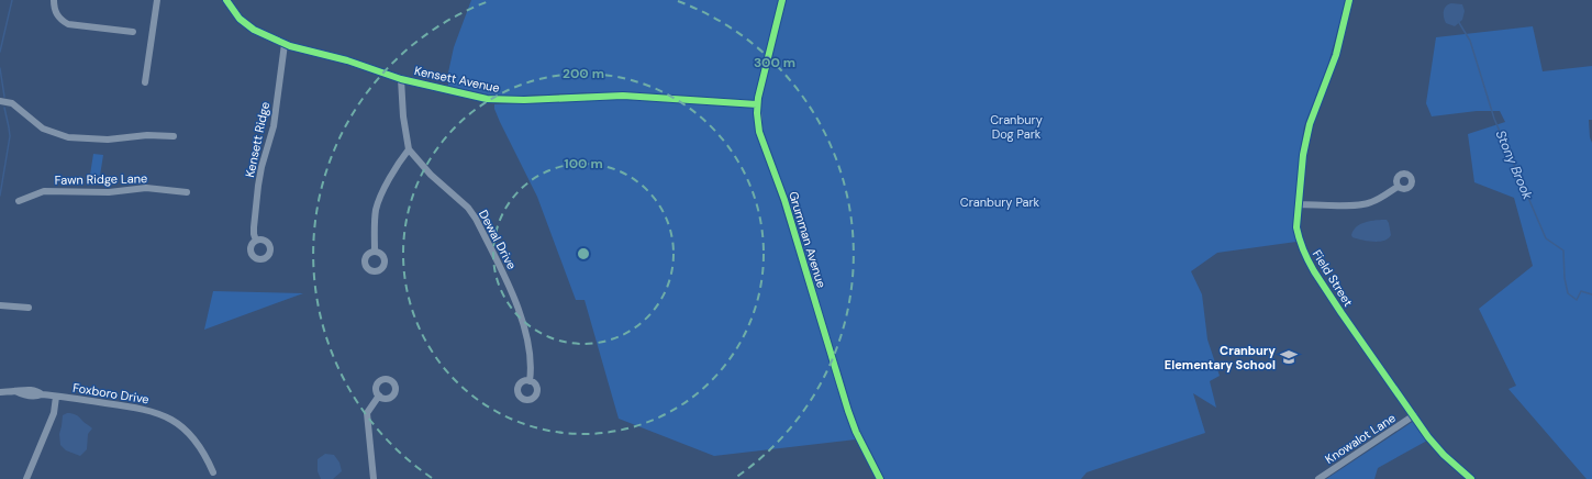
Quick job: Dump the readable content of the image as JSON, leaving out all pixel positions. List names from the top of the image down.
{
  "streets": {
    "street": [
      "Kensett Avenue",
      "Kensett Ridge",
      "Fawn Ridge Lane",
      "Dewal Drive",
      "Grumman Avenue",
      "Field Street",
      "Foxboro Drive",
      "Knowalot Lane"
    ]
  },
  "crossings": [
    ["Kensett Avenue", "Kensett Ridge"],
    ["Kensett Avenue", "Grumman Avenue"],
    ["Field Street", "Knowalot Lane"]
  ],
  "water": ["Stony Brook"],
  "parks": ["Cranbury Dog Park", "Cranbury Park"],
  "places": {
    "school or university": ["Cranbury Elementary School"]
  },
  "rings": ["300 m", "200 m", "100 m"]
}
